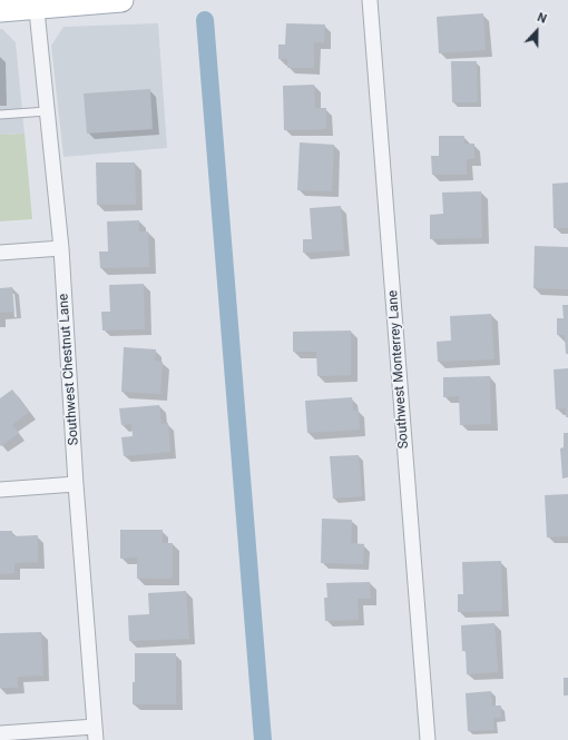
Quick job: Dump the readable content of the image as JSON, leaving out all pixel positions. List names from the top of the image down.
{
  "streets": {
    "street": ["Southwest Chestnut Lane", "Southwest Monterrey Lane"]
  },
  "north": "top"
}
